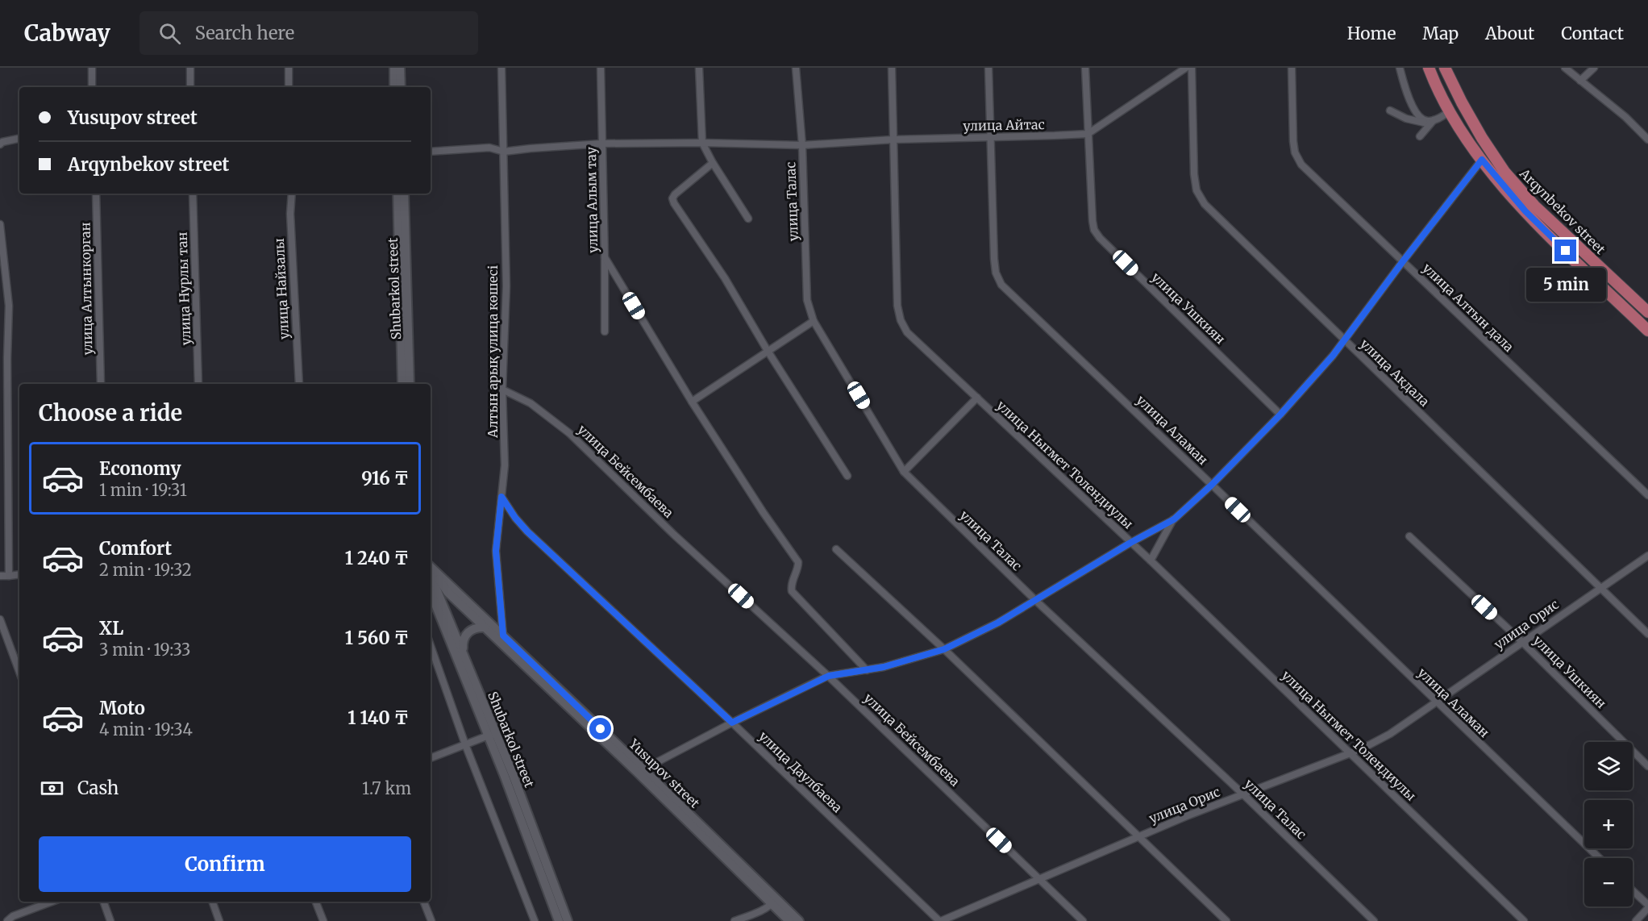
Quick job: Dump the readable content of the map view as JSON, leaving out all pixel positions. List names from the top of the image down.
{
  "streets": {
    "main road": ["Arqynbekov street"],
    "street": [
      "улица Айтас",
      "улица Алым тау",
      "улица Талас",
      "улица Алтынкорган",
      "улица Нурлы тан",
      "улица Найзалы",
      "Shubarkol street",
      "улица Алтын дала",
      "улица Ушкиян",
      "Алтын арық улица көшесі",
      "улица Акдала",
      "улица Аламан",
      "улица Ныгмет Толендиулы",
      "улица Бейсембаева",
      "улица Орис",
      "улица Даулбаева",
      "Yusupov street"
    ]
  },
  "crossings": [
    ["улица Айтас", "улица Алым тау"],
    ["улица Айтас", "улица Талас"],
    ["улица Айтас", "улица Ушкиян"],
    ["улица Айтас", "Алтын арық улица көшесі"],
    ["улица Айтас", "улица Аламан"],
    ["улица Айтас", "улица Ныгмет Толендиулы"],
    ["улица Талас", "улица Орис"],
    ["улица Ушкиян", "улица Орис"],
    ["Алтын арық улица көшесі", "улица Бейсембаева"],
    ["Алтын арық улица көшесі", "улица Даулбаева"],
    ["Алтын арық улица көшесі", "Yusupov street"],
    ["улица Акдала", "улица Орис"],
    ["улица Аламан", "улица Орис"],
    ["улица Ныгмет Толендиулы", "улица Орис"],
    ["улица Бейсембаева", "улица Орис"],
    ["улица Орис", "улица Даулбаева"]
  ],
  "page": {
    "header": "Cabway",
    "search": "Search here",
    "nav": [
      "Home",
      "Map",
      "About",
      "Contact"
    ],
    "banner": ["Yusupov street", "Arqynbekov street"],
    "bubble": "5 min",
    "heading": "Choose a ride",
    "list": [
      {
        "name": "Economy",
        "note": "1 min · 19:31",
        "value": "916 ₸"
      },
      {
        "name": "Comfort",
        "note": "2 min · 19:32",
        "value": "1 240 ₸"
      },
      {
        "name": "XL",
        "note": "3 min · 19:33",
        "value": "1 560 ₸"
      },
      {
        "name": "Moto",
        "note": "4 min · 19:34",
        "value": "1 140 ₸"
      }
    ],
    "map_buttons": ["+", "−"],
    "pay": ["Cash", "1.7 km"],
    "buttons": "Confirm"
  }
}
